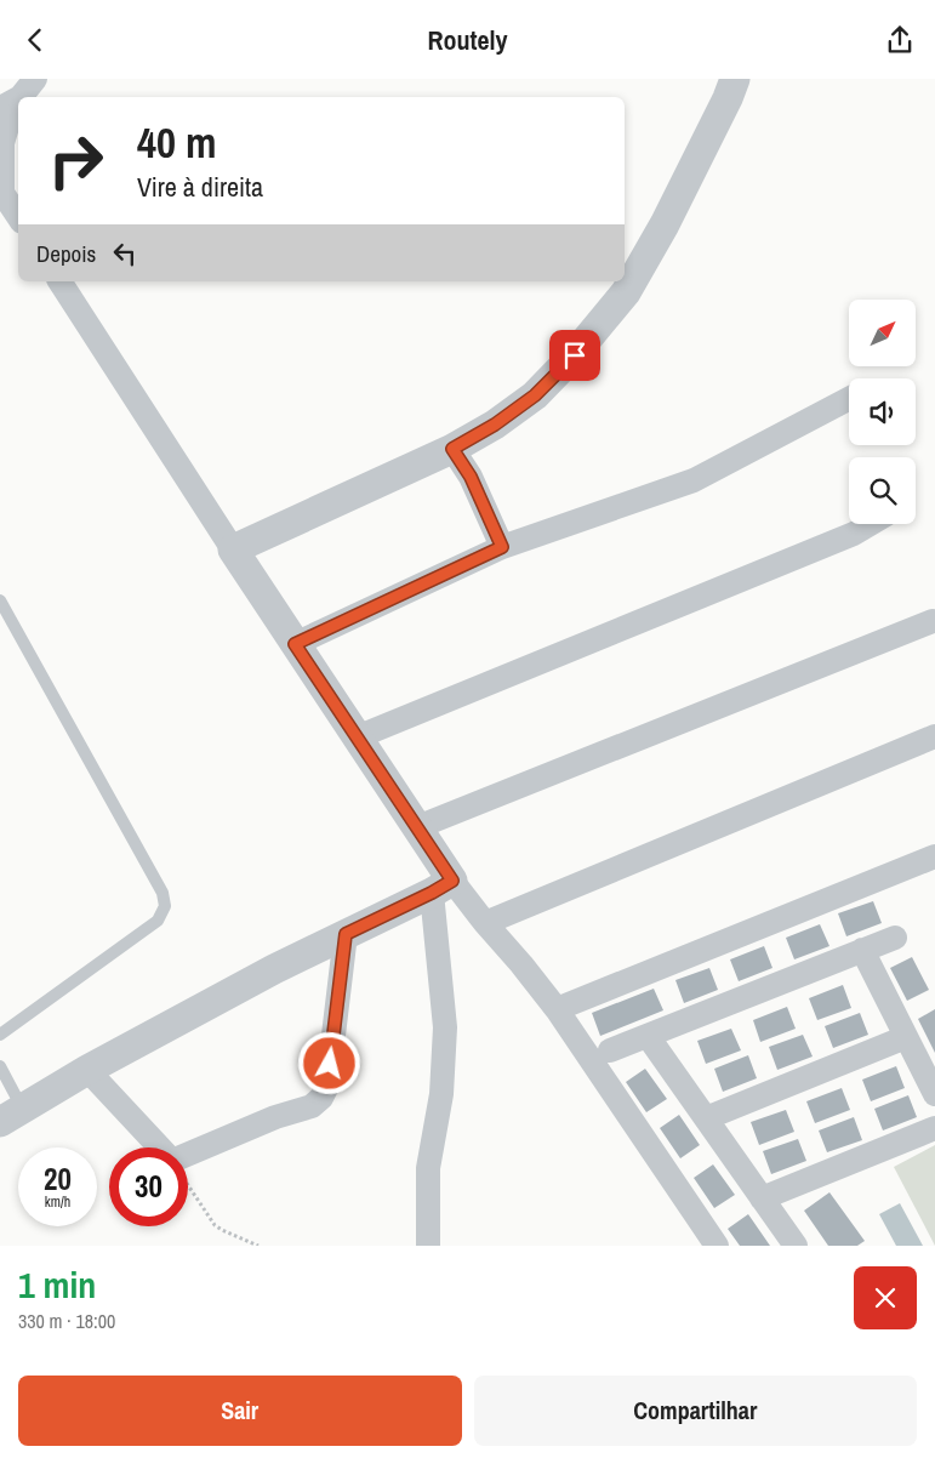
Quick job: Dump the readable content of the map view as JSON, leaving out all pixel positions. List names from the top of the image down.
{
  "north": "top right",
  "page": {
    "header": "Routely",
    "turn": ["40 m", "Vire à direita"],
    "then": "Depois",
    "speed": "20 km/h",
    "limit": "30",
    "heading": ["1 min", "330 m · 18:00"],
    "buttons": ["Sair", "Compartilhar"]
  }
}
